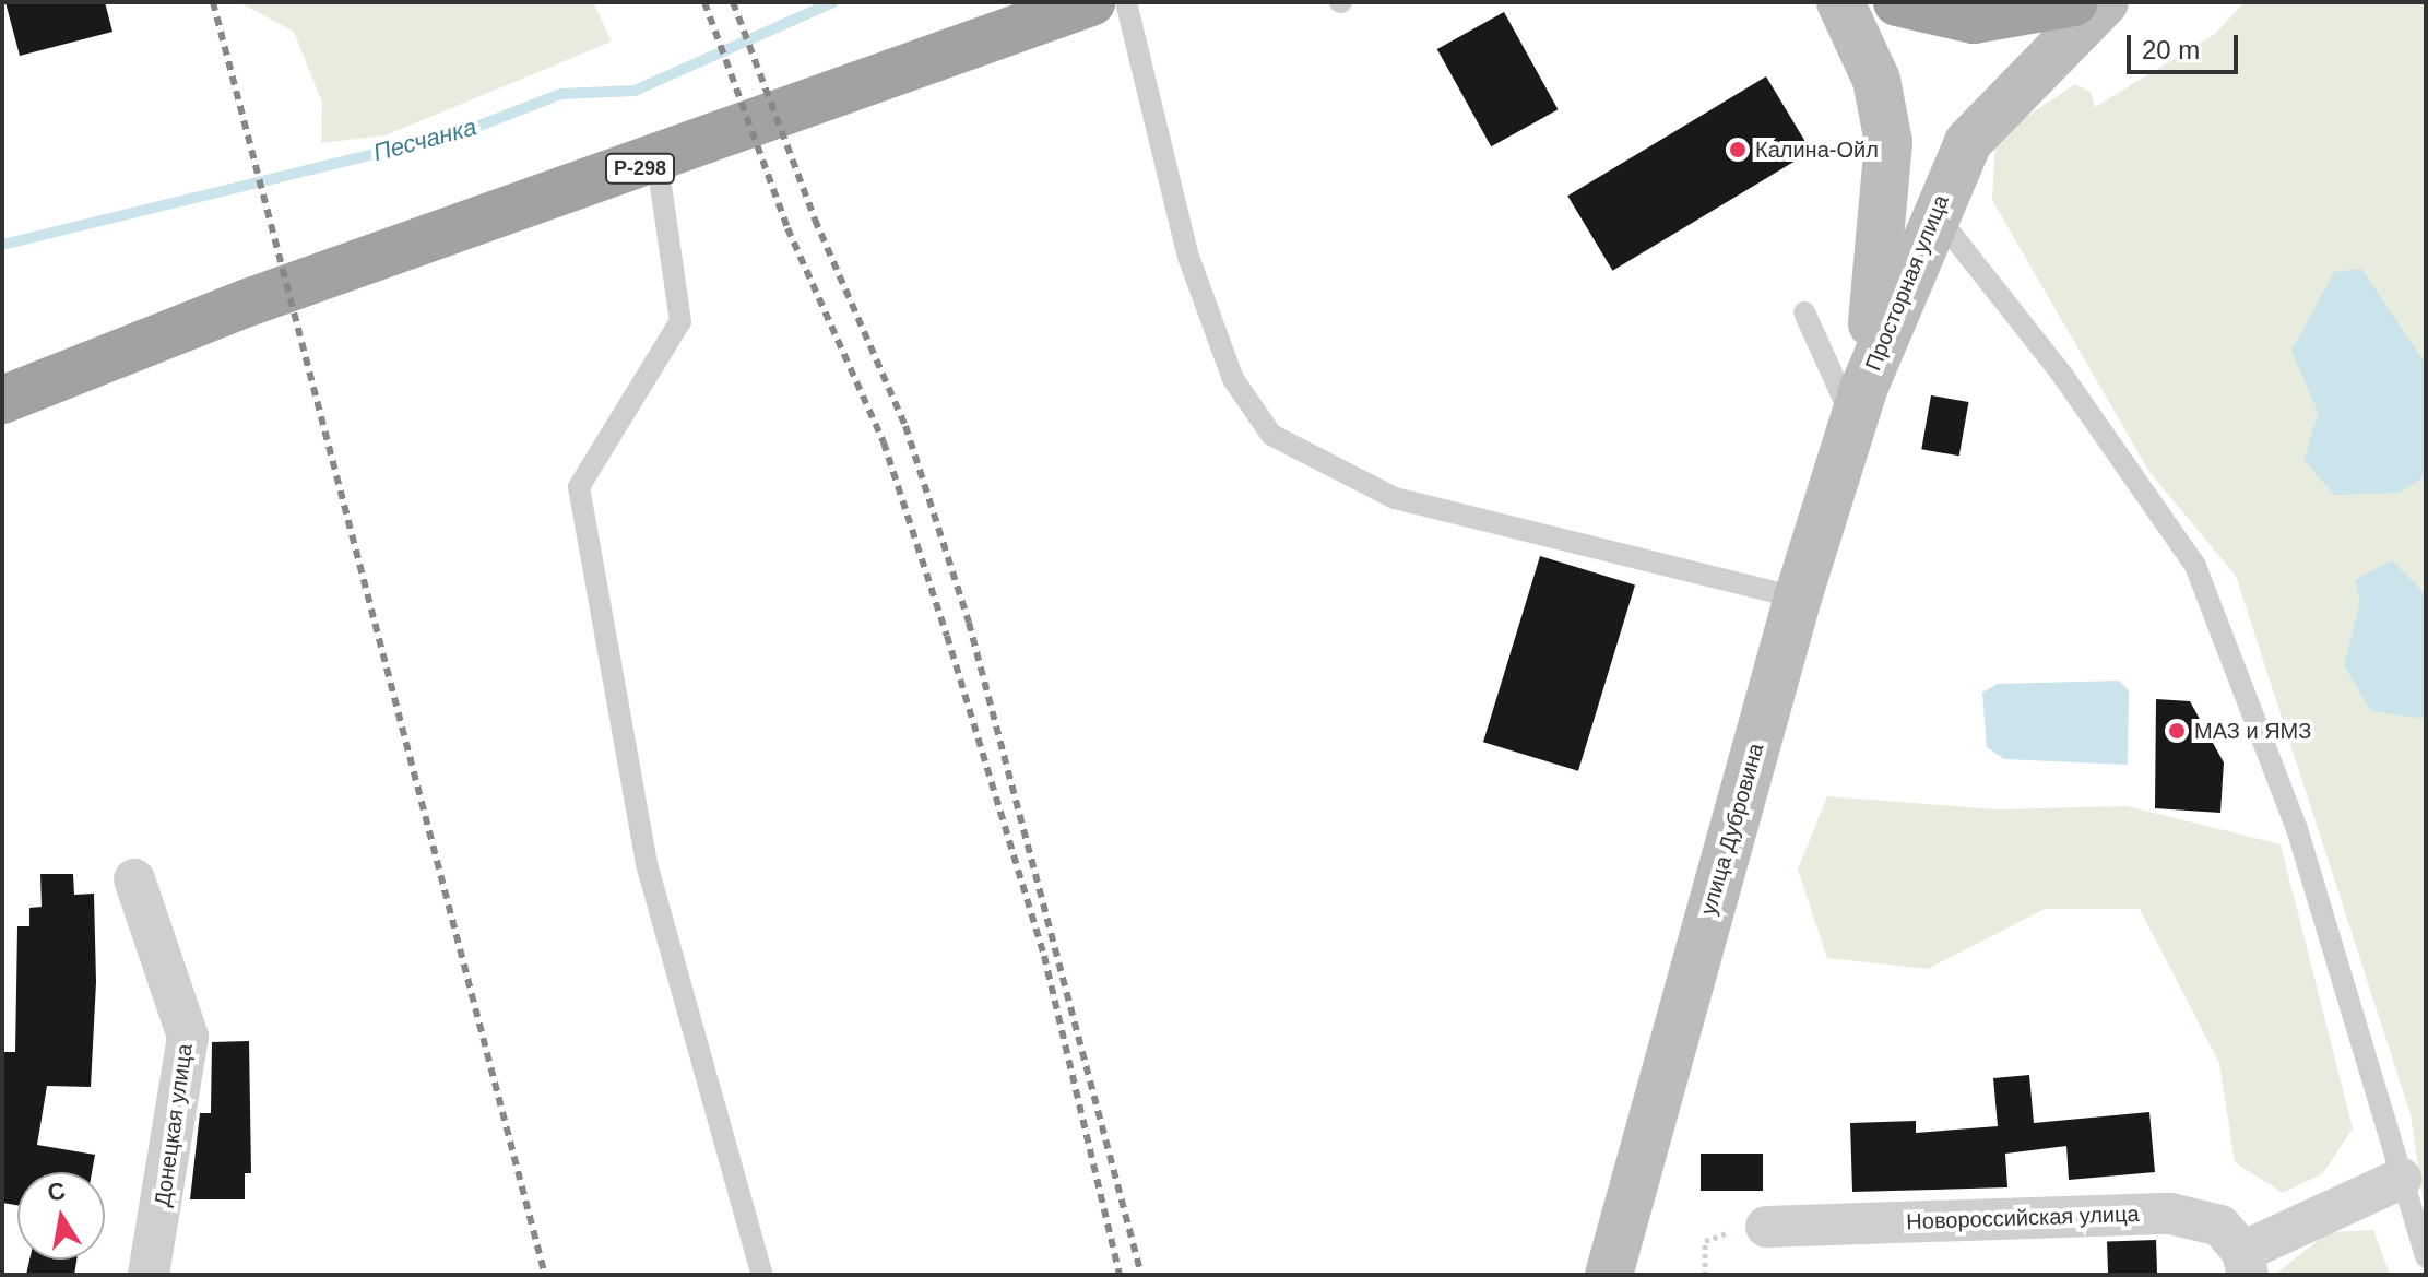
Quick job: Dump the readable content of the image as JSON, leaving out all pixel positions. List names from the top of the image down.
{
  "streets": {
    "highway": ["Р-298"],
    "main road": ["Просторная улица", "улица Дубровина"],
    "street": ["Донецкая улица", "Новороссийская улица"]
  },
  "crossings": [
    ["Просторная улица", "улица Дубровина"]
  ],
  "water": ["Песчанка"],
  "places": ["Калина-Ойл", "МАЗ и ЯМЗ"],
  "scale_bar": "20 m",
  "north": "top"
}
